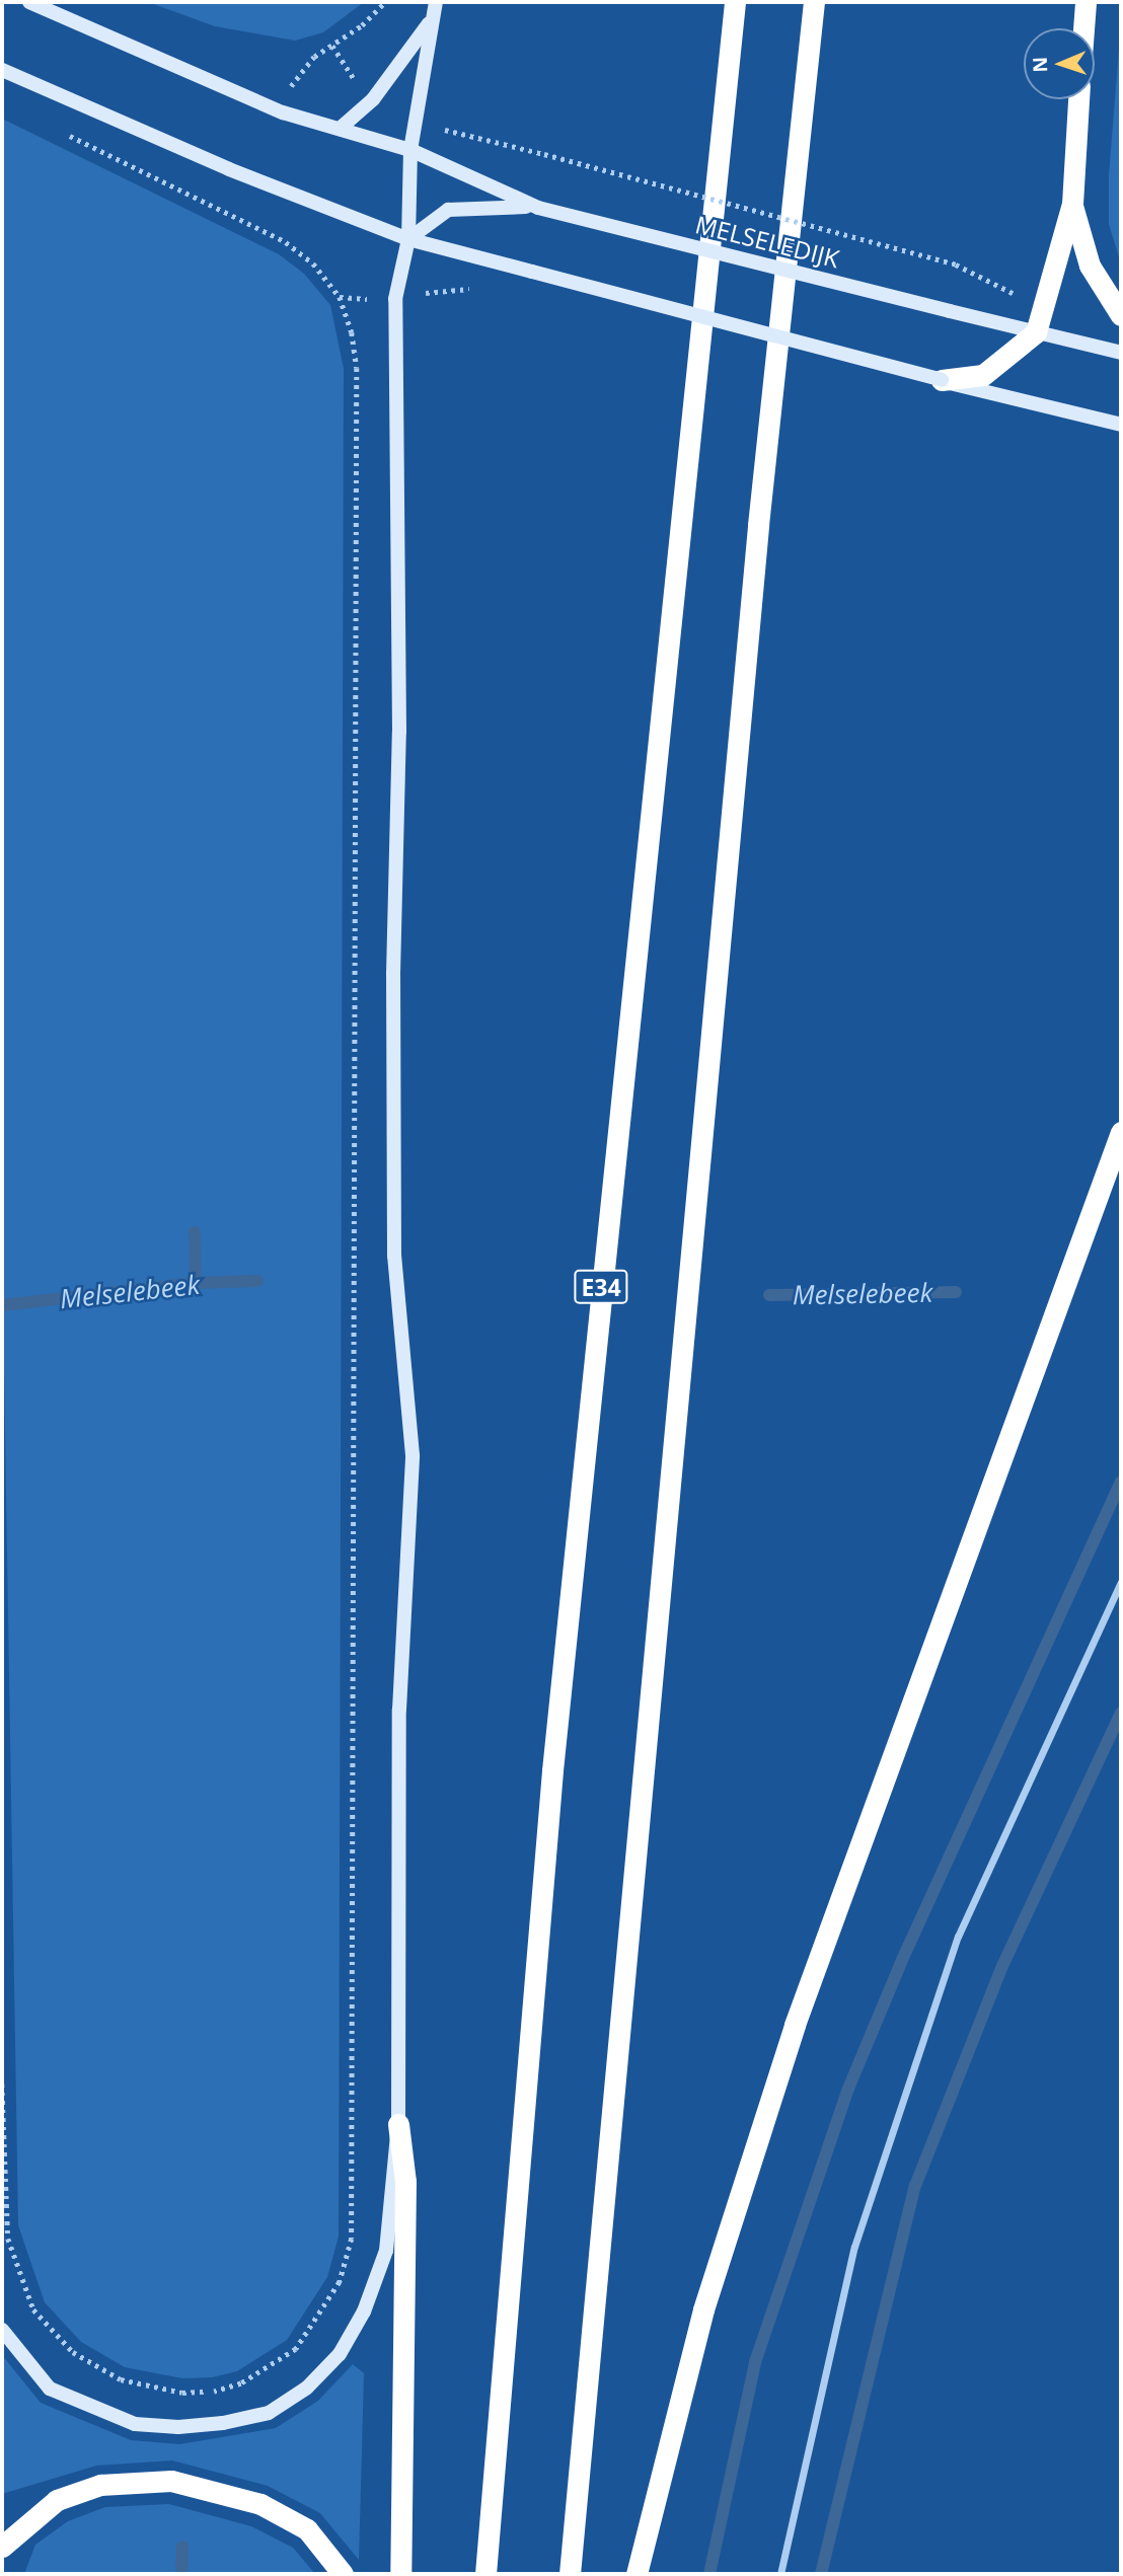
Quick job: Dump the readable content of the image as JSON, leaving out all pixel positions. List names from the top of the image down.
{
  "streets": {
    "highway": ["E34"],
    "main road": ["MELSELEDIJK"]
  },
  "water": ["Melselebeek"],
  "north": "left"
}
